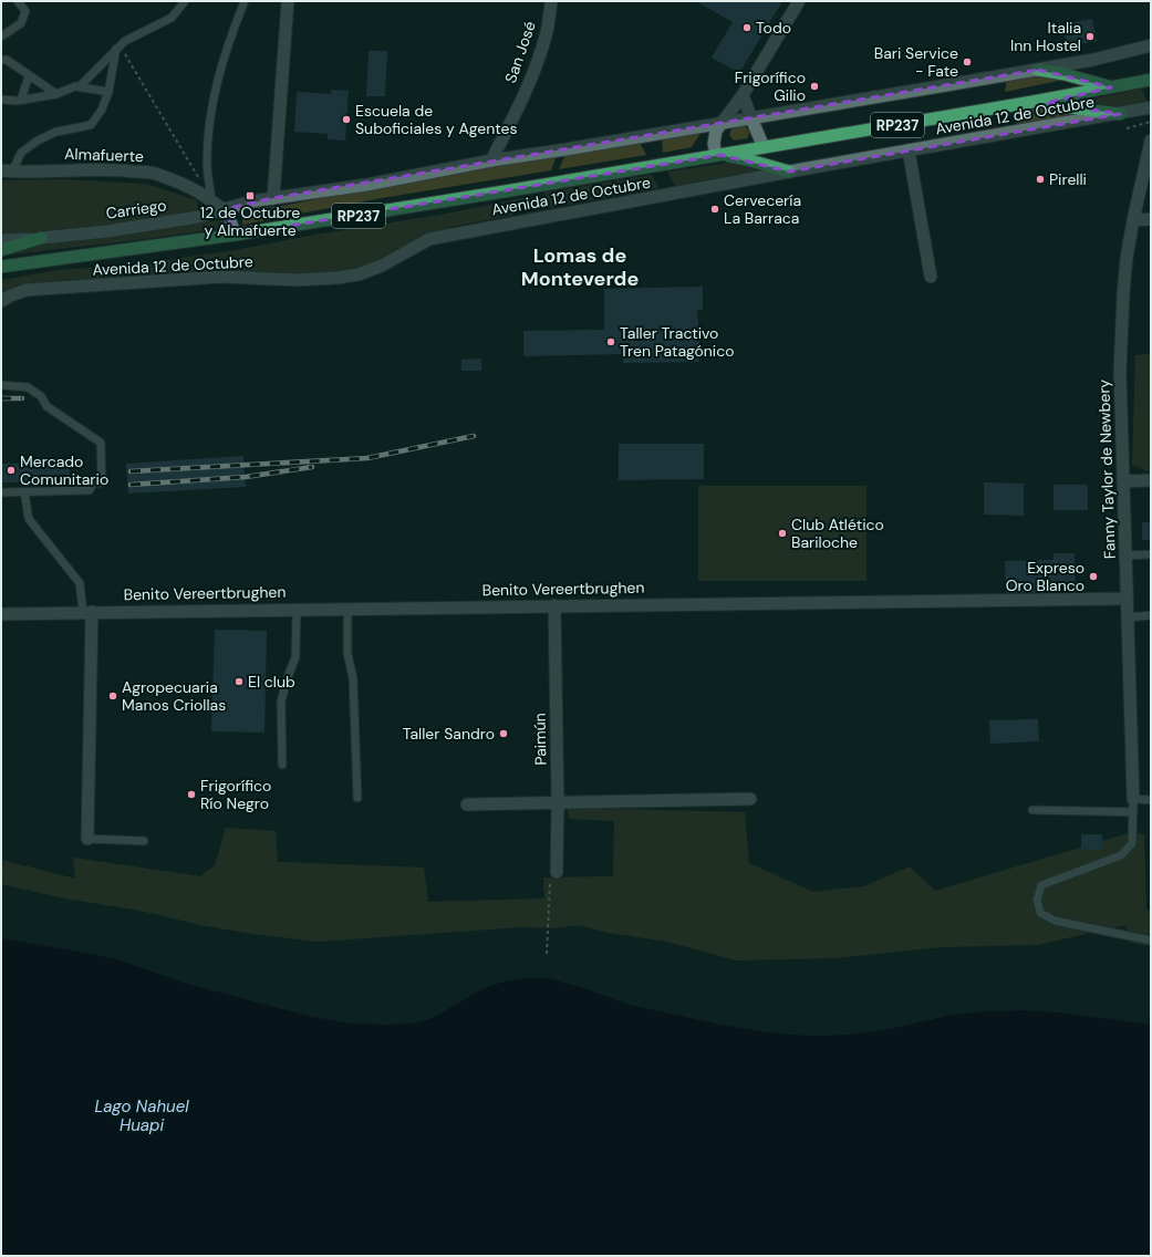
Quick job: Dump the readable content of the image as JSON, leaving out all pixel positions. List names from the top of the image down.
{
  "streets": {
    "main road": ["Avenida 12 de Octubre", "RP237"],
    "street": [
      "San José",
      "Almafuerte",
      "Carriego",
      "Fanny Taylor de Newbery",
      "Benito Vereertbrughen",
      "Paimún"
    ]
  },
  "crossings": [
    ["Almafuerte", "Carriego"],
    ["Fanny Taylor de Newbery", "Benito Vereertbrughen"],
    ["Benito Vereertbrughen", "Paimún"]
  ],
  "districts": ["Lomas de Monteverde"],
  "water": ["Lago Nahuel Huapi"],
  "places": {
    "other": [
      "Todo",
      "Italia Inn Hostel",
      "Bari Service - Fate",
      "Frigorífico Gilio",
      "Escuela de Suboficiales y Agentes",
      "Pirelli",
      "Cervecería La Barraca",
      "Taller Tractivo Tren Patagónico",
      "Mercado Comunitario",
      "Club Atlético Bariloche",
      "Expreso Oro Blanco",
      "El club",
      "Agropecuaria Manos Criollas",
      "Taller Sandro",
      "Frigorífico Río Negro"
    ],
    "transit": ["12 de Octubre y Almafuerte"]
  }
}
